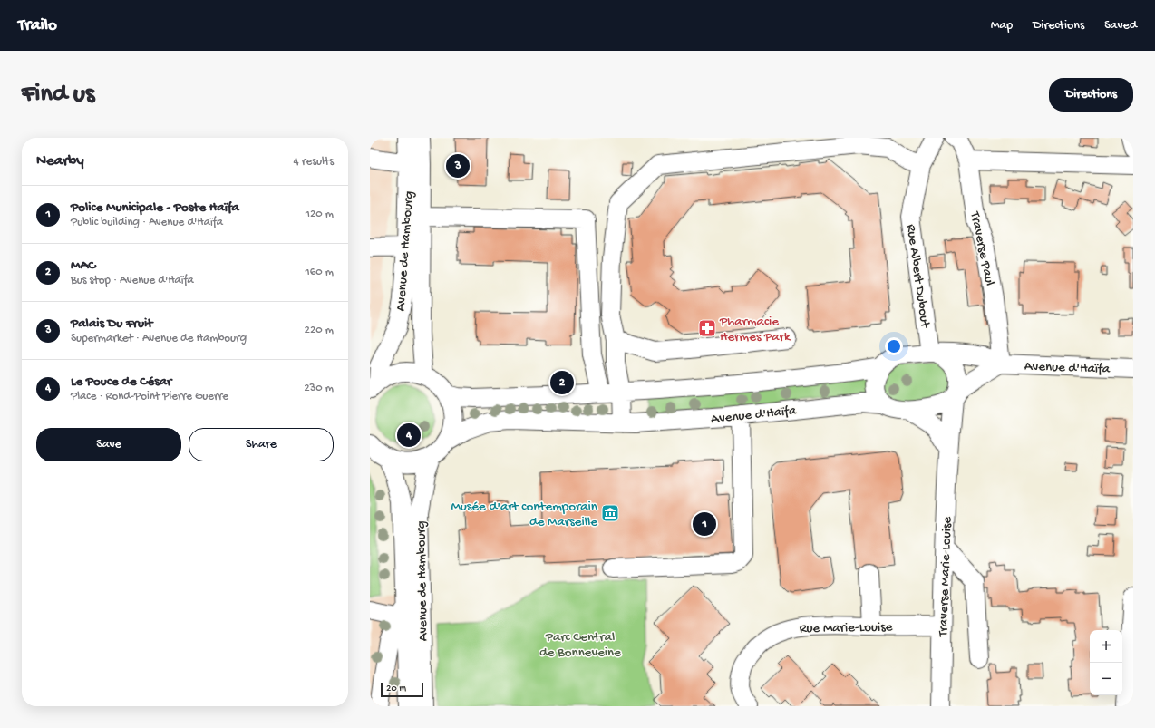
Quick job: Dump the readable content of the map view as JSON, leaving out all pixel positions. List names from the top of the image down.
{
  "streets": {
    "street": [
      "Traverse Paul",
      "Avenue de Hambourg",
      "Rue Albert Dubout",
      "Avenue d'Haïfa",
      "Traverse Marie-Louise",
      "Rue Marie-Louise"
    ]
  },
  "crossings": [
    ["Traverse Paul", "Avenue d'Haïfa"],
    ["Rue Albert Dubout", "Avenue d'Haïfa"],
    ["Rue Albert Dubout", "Traverse Marie-Louise"],
    ["Avenue d'Haïfa", "Traverse Marie-Louise"],
    ["Traverse Marie-Louise", "Rue Marie-Louise"]
  ],
  "parks": ["Parc Central de Bonneveine"],
  "places": {
    "pharmacy": ["Pharmacie Hermes Park"],
    "museum": ["Musée d'art contemporain de Marseille"]
  },
  "scale_bar": "20 m",
  "page": {
    "header": "Trailo",
    "nav": ["Map", "Directions", "Saved"],
    "buttons": [
      "Directions",
      ["Save", "Share"]
    ],
    "title": "Find us",
    "heading": ["Nearby", "4 results"],
    "pins": [
      "3",
      "2",
      "4",
      "1"
    ],
    "list": [
      {
        "mark": "1",
        "name": "Police Municipale - Poste Haïfa",
        "note": "Public building · Avenue d'Haïfa",
        "value": "120 m"
      },
      {
        "mark": "2",
        "name": "MAC",
        "note": "Bus stop · Avenue d'Haïfa",
        "value": "160 m"
      },
      {
        "mark": "3",
        "name": "Palais Du Fruit",
        "note": "Supermarket · Avenue de Hambourg",
        "value": "220 m"
      },
      {
        "mark": "4",
        "name": "Le Pouce de César",
        "note": "Place · Rond-Point Pierre Guerre",
        "value": "230 m"
      }
    ],
    "map_buttons": ["+", "−"],
    "scale": "20 m"
  }
}
